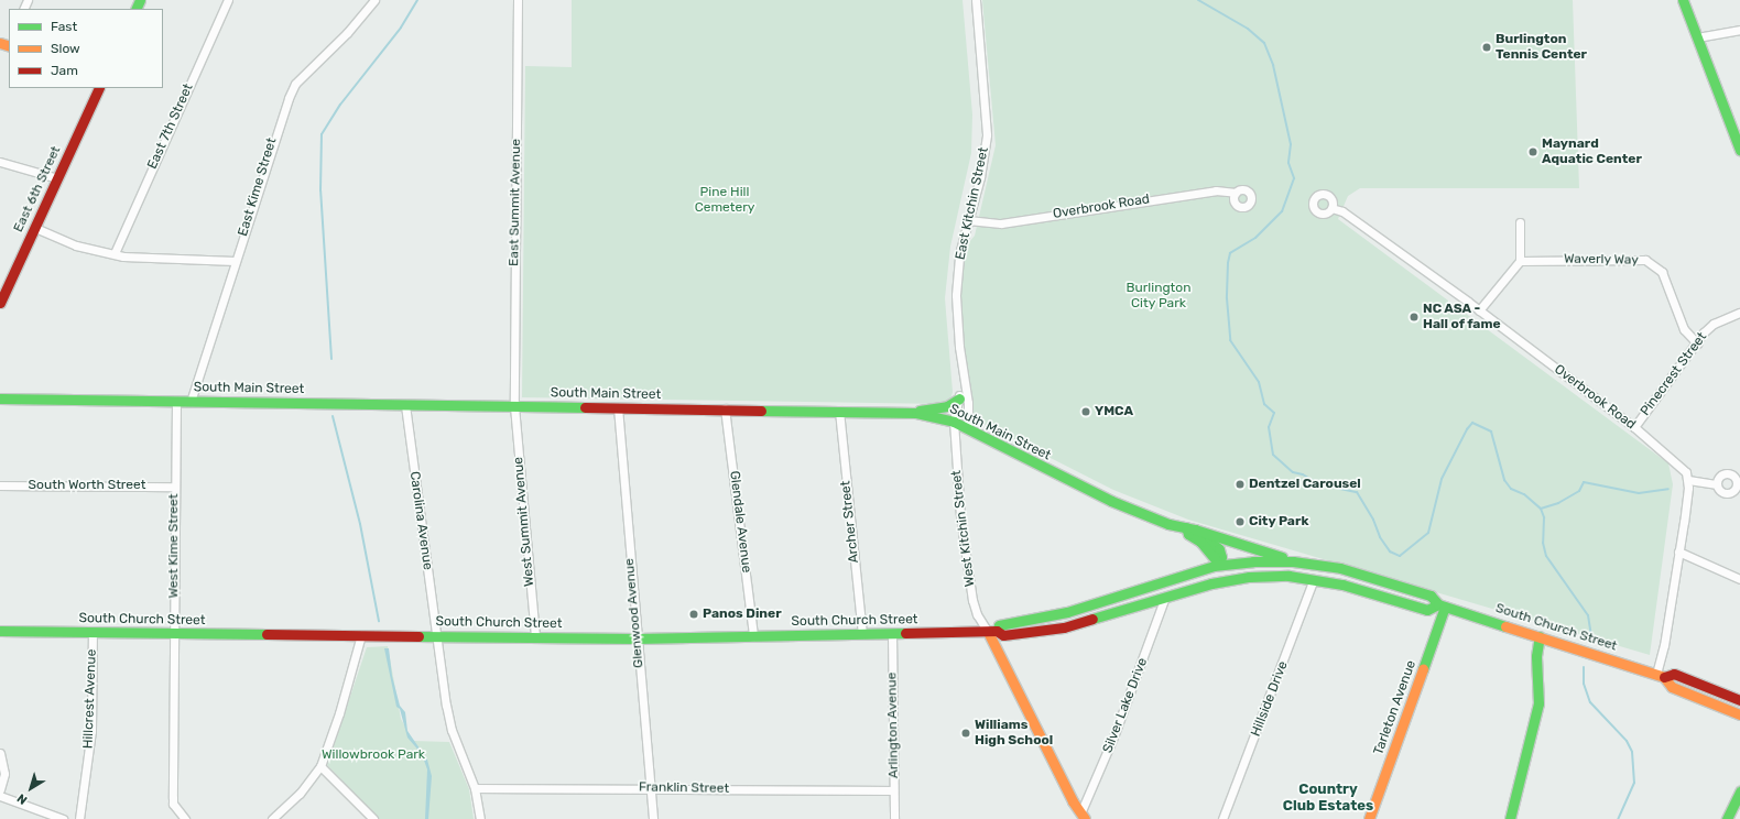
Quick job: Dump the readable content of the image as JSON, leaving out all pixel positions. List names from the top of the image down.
{
  "streets": {
    "main road": [
      "East 6th Street",
      "South Main Street",
      "South Church Street",
      "Tarleton Avenue"
    ],
    "street": [
      "East 7th Street",
      "East Kime Street",
      "East Summit Avenue",
      "East Kitchin Street",
      "Overbrook Road",
      "Waverly Way",
      "Pinecrest Street",
      "South Worth Street",
      "Carolina Avenue",
      "West Summit Avenue",
      "Glendale Avenue",
      "Archer Street",
      "West Kitchin Street",
      "West Kime Street",
      "Glenwood Avenue",
      "Hillcrest Avenue",
      "Hillside Drive",
      "Silver Lake Drive",
      "Arlington Avenue",
      "Franklin Street"
    ]
  },
  "crossings": [
    ["East Kime Street", "South Main Street"],
    ["East Summit Avenue", "South Main Street"],
    ["East Summit Avenue", "West Summit Avenue"],
    ["East Kitchin Street", "Overbrook Road"],
    ["East Kitchin Street", "South Main Street"],
    ["East Kitchin Street", "West Kitchin Street"],
    ["Overbrook Road", "Pinecrest Street"],
    ["Waverly Way", "Pinecrest Street"],
    ["South Main Street", "Carolina Avenue"],
    ["South Main Street", "West Summit Avenue"],
    ["South Main Street", "Glendale Avenue"],
    ["South Main Street", "Archer Street"],
    ["South Main Street", "West Kitchin Street"],
    ["South Main Street", "West Kime Street"],
    ["South Main Street", "Glenwood Avenue"],
    ["South Main Street", "South Church Street"],
    ["South Worth Street", "West Kime Street"],
    ["Carolina Avenue", "South Church Street"],
    ["Carolina Avenue", "Franklin Street"],
    ["West Summit Avenue", "South Church Street"],
    ["Glendale Avenue", "South Church Street"],
    ["Archer Street", "South Church Street"],
    ["West Kitchin Street", "South Church Street"],
    ["West Kime Street", "South Church Street"],
    ["Glenwood Avenue", "South Church Street"],
    ["Glenwood Avenue", "Franklin Street"],
    ["South Church Street", "Hillcrest Avenue"],
    ["South Church Street", "Hillside Drive"],
    ["South Church Street", "Silver Lake Drive"],
    ["South Church Street", "Tarleton Avenue"],
    ["South Church Street", "Arlington Avenue"],
    ["Arlington Avenue", "Franklin Street"]
  ],
  "districts": ["Country Club Estates"],
  "parks": ["Pine Hill Cemetery", "Burlington City Park", "Willowbrook Park"],
  "places": [
    "Burlington Tennis Center",
    "Maynard Aquatic Center",
    "NC ASA - Hall of fame",
    "YMCA",
    "Dentzel Carousel",
    "City Park",
    "Panos Diner",
    "Williams High School"
  ],
  "legend": ["Fast", "Slow", "Jam"],
  "north": "bottom left"
}
